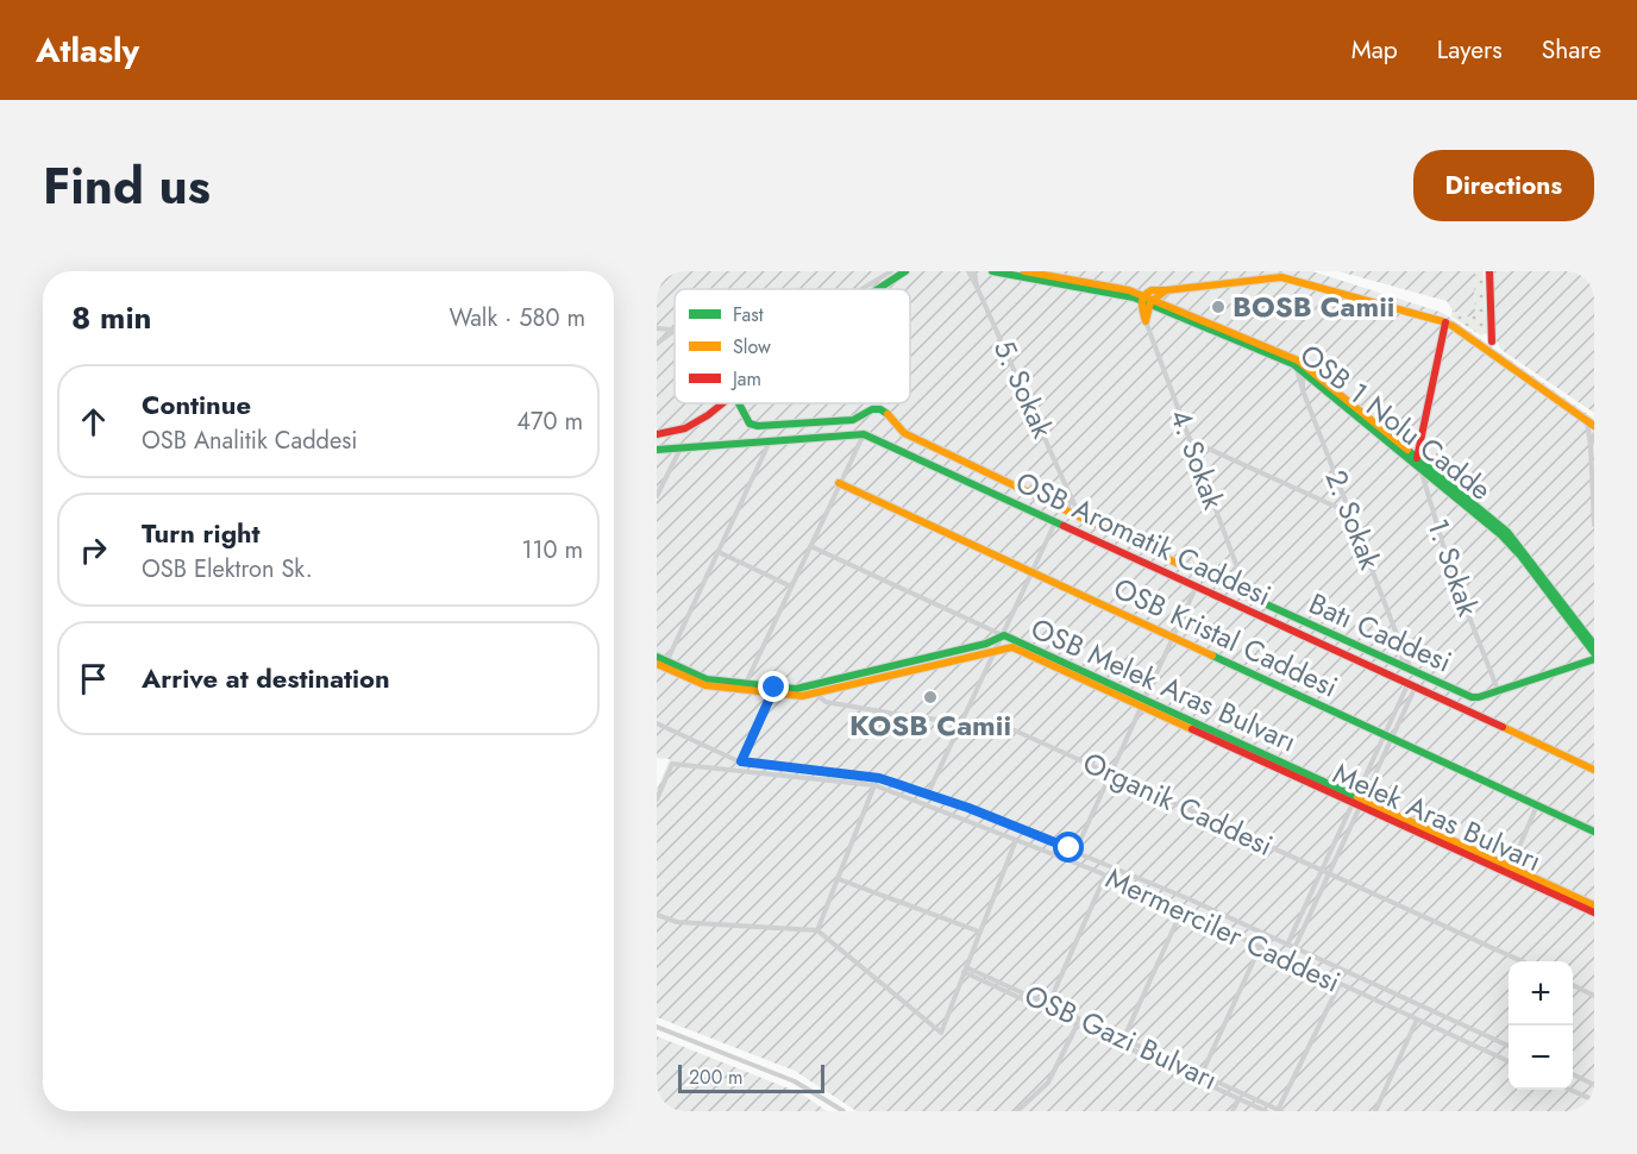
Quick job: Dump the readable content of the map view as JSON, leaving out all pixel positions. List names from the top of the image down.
{
  "streets": {
    "street": [
      "5. Sokak",
      "OSB 1 Nolu Cadde",
      "4. Sokak",
      "2. Sokak",
      "OSB Aromatik Caddesi",
      "1. Sokak",
      "Batı Caddesi",
      "OSB Kristal Caddesi",
      "OSB Melek Aras Bulvarı",
      "Organik Caddesi",
      "Melek Aras Bulvarı",
      "Mermerciler Caddesi",
      "OSB Gazi Bulvarı"
    ]
  },
  "crossings": [
    ["5. Sokak", "Batı Caddesi"],
    ["OSB 1 Nolu Cadde", "2. Sokak"],
    ["OSB 1 Nolu Cadde", "1. Sokak"],
    ["OSB 1 Nolu Cadde", "Batı Caddesi"],
    ["4. Sokak", "Batı Caddesi"],
    ["2. Sokak", "Batı Caddesi"],
    ["1. Sokak", "Batı Caddesi"],
    ["OSB Melek Aras Bulvarı", "Organik Caddesi"],
    ["OSB Melek Aras Bulvarı", "Melek Aras Bulvarı"]
  ],
  "places": ["BOSB Camii", "KOSB Camii"],
  "legend": ["Fast", "Slow", "Jam"],
  "scale_bar": "200 m",
  "page": {
    "header": "Atlasly",
    "nav": ["Map", "Layers", "Share"],
    "title": "Find us",
    "buttons": "Directions",
    "heading": ["8 min", "Walk · 580 m"],
    "list": [
      ["Continue", "OSB Analitik Caddesi", "470 m"],
      ["Turn right", "OSB Elektron Sk.", "110 m"],
      "Arrive at destination"
    ],
    "map_buttons": ["+", "−"],
    "scale": "200 m"
  }
}
